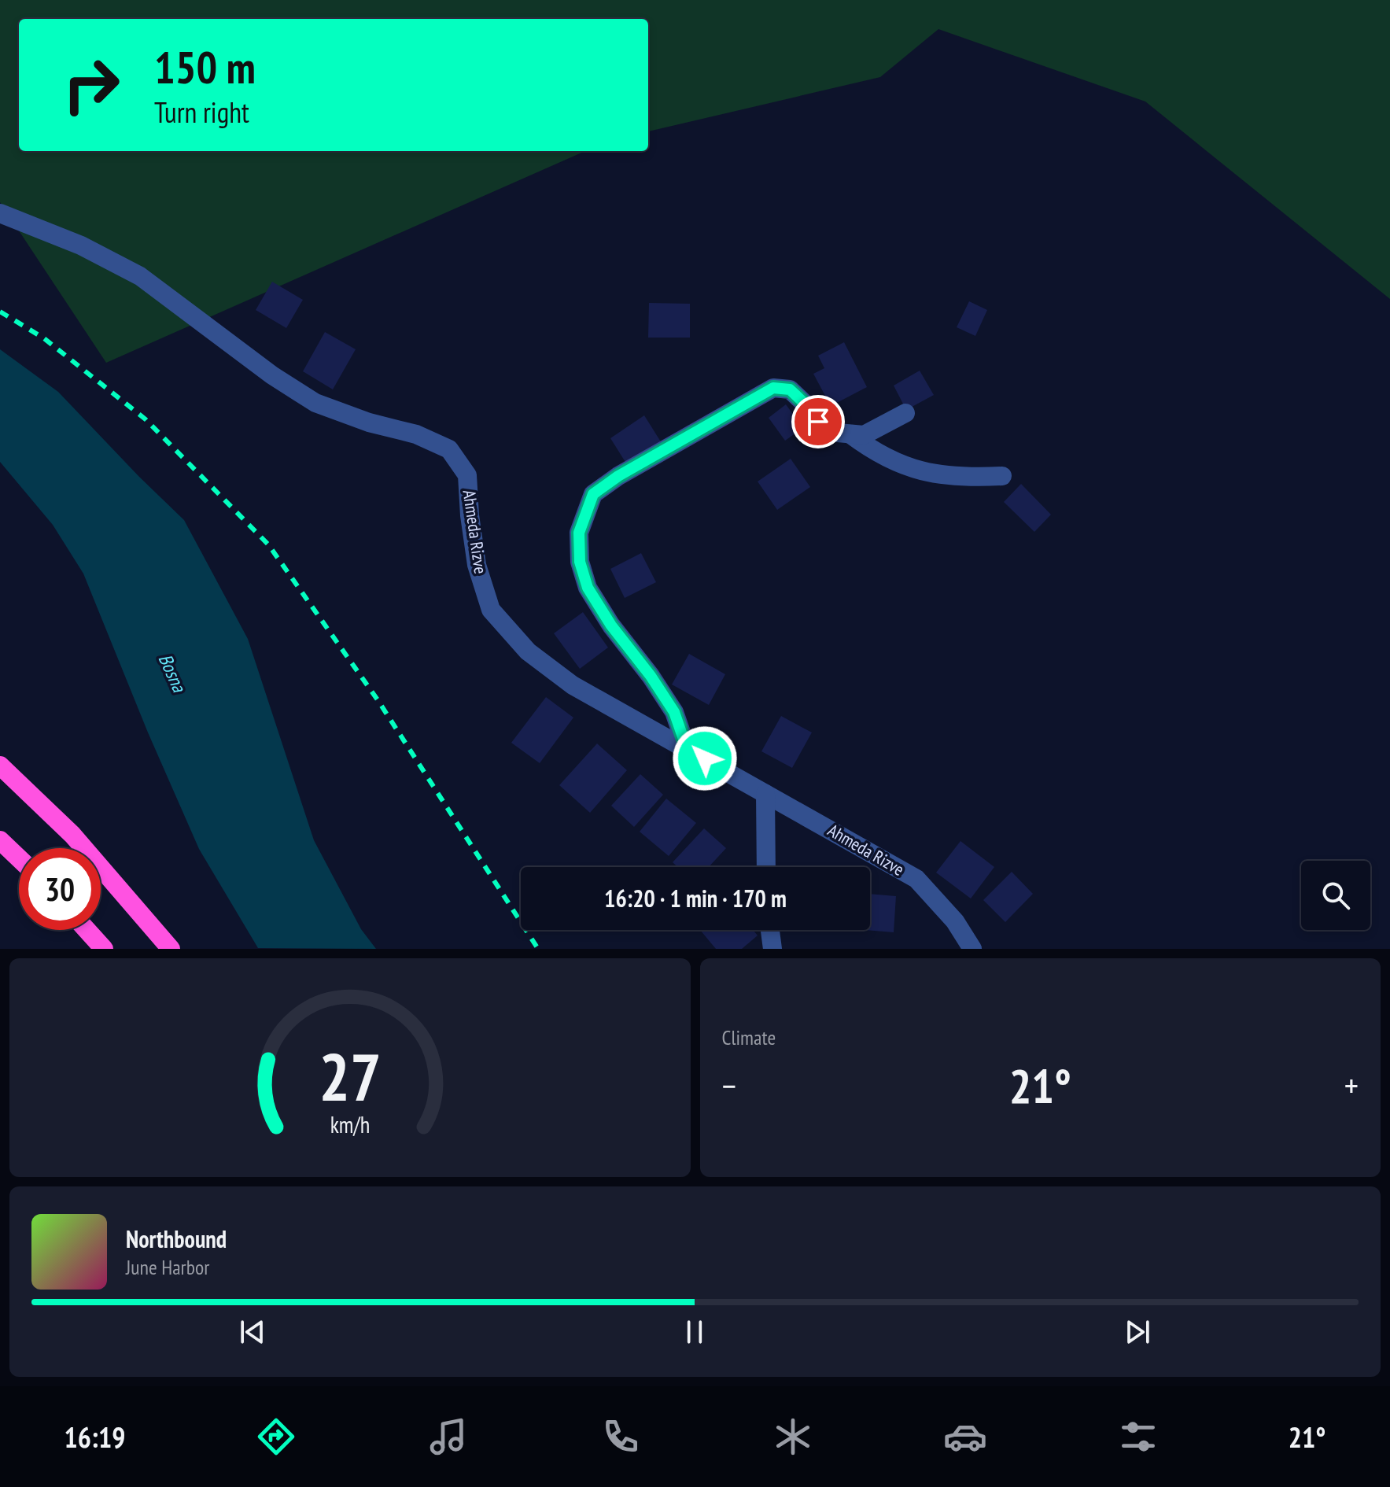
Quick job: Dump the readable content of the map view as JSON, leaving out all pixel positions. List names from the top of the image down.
{
  "streets": {
    "street": ["Ahmeda Rizve"]
  },
  "water": ["Bosna"],
  "page": {
    "turn": ["150 m", "Turn right"],
    "limit": "30",
    "trip": "16:20 · 1 min · 170 m",
    "tile": "Climate",
    "heat": ["−", "21°", "+"],
    "song": ["Northbound", "June Harbor"],
    "tabs": ["16:19", "21°"],
    "gauge": ["27", "km/h"]
  }
}
